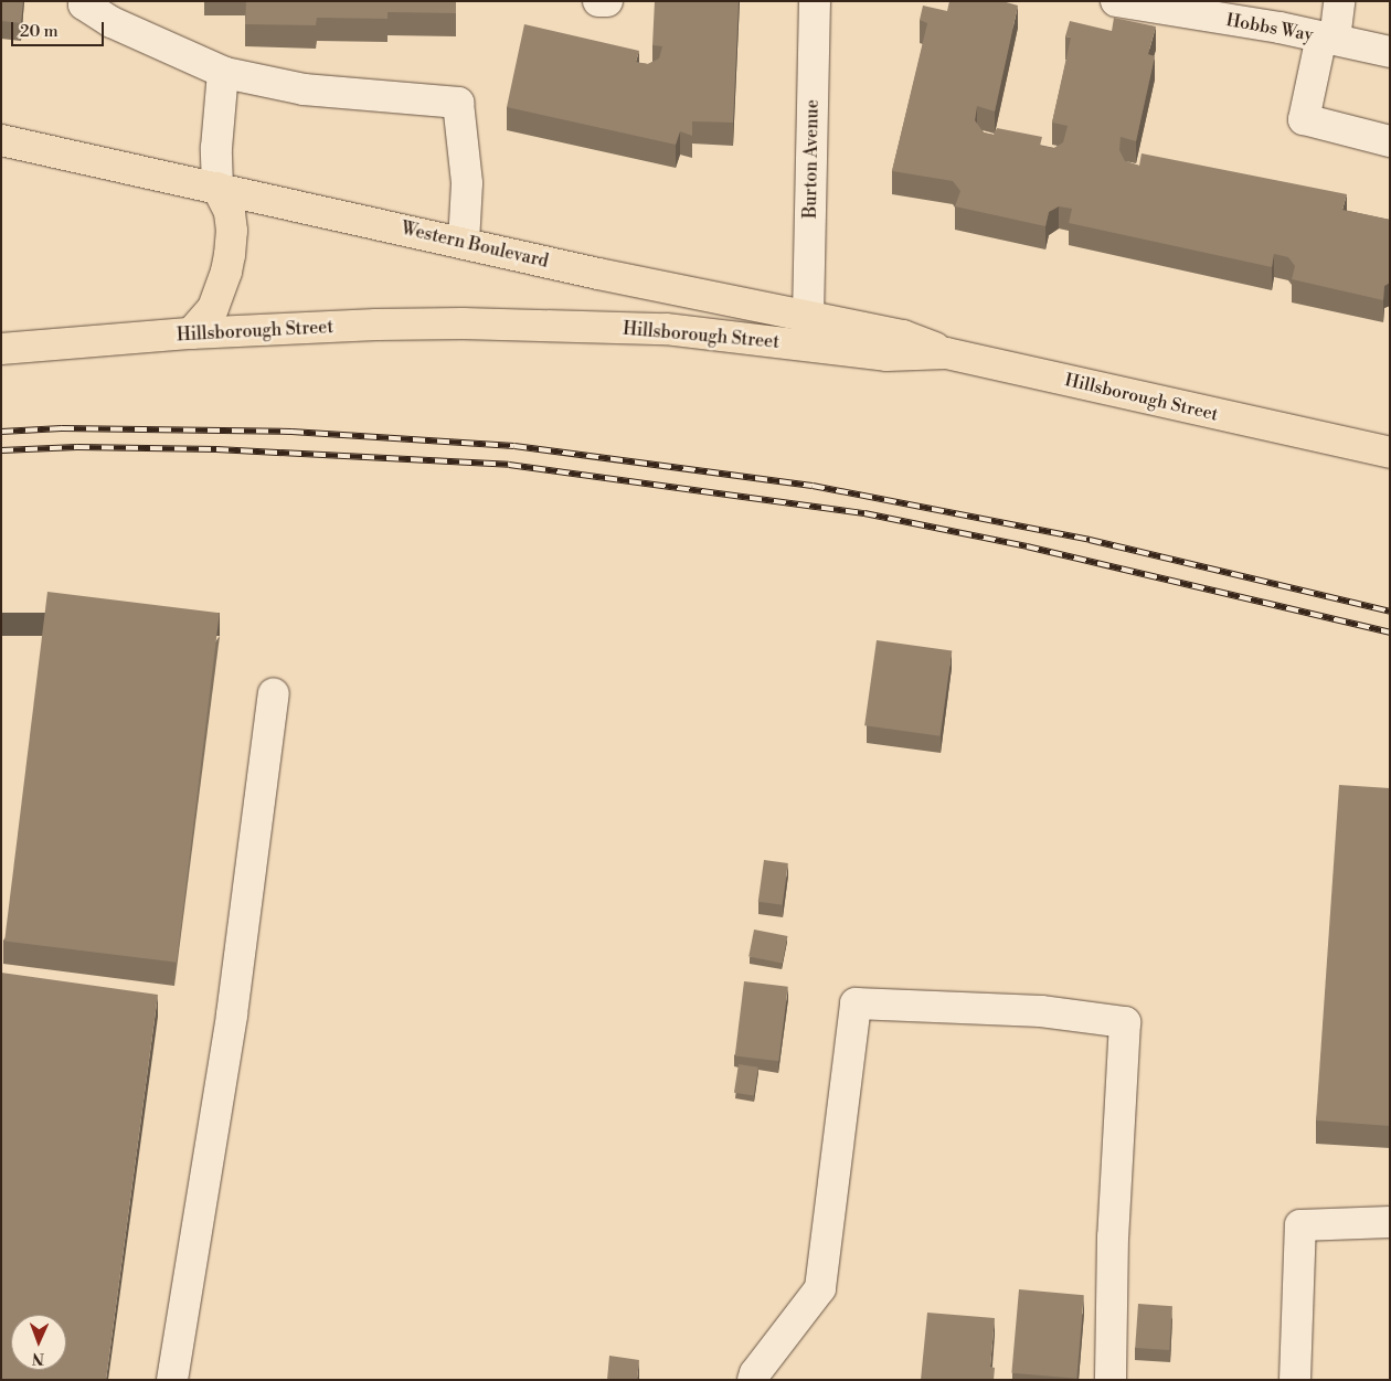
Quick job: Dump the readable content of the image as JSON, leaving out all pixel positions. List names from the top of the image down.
{
  "streets": {
    "main road": ["Western Boulevard", "Hillsborough Street"],
    "street": ["Hobbs Way", "Burton Avenue"]
  },
  "crossings": [
    ["Burton Avenue", "Western Boulevard"],
    ["Western Boulevard", "Hillsborough Street"]
  ],
  "scale_bar": "20 m",
  "north": "bottom"
}
